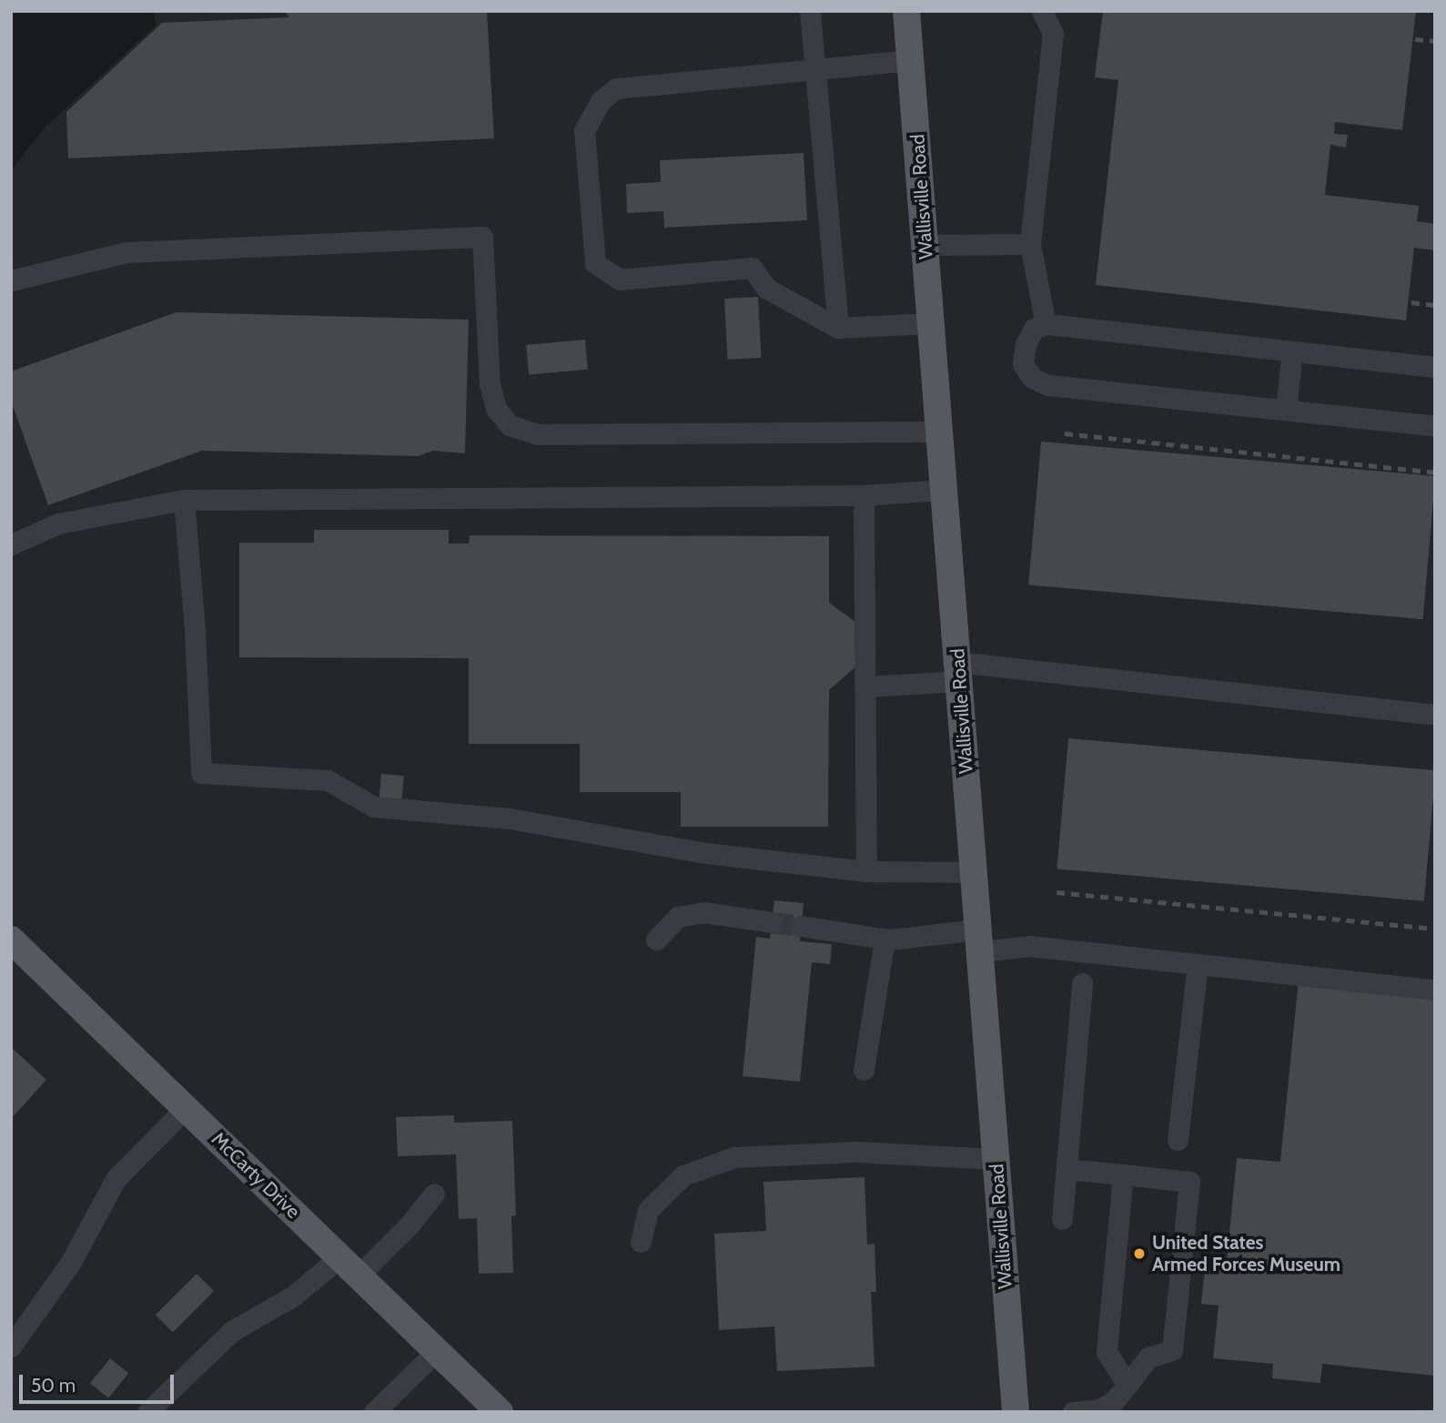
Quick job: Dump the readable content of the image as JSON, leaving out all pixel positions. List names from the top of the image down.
{
  "streets": {
    "main road": ["Wallisville Road", "McCarty Drive"]
  },
  "places": ["United States Armed Forces Museum"],
  "scale_bar": "50 m"
}
